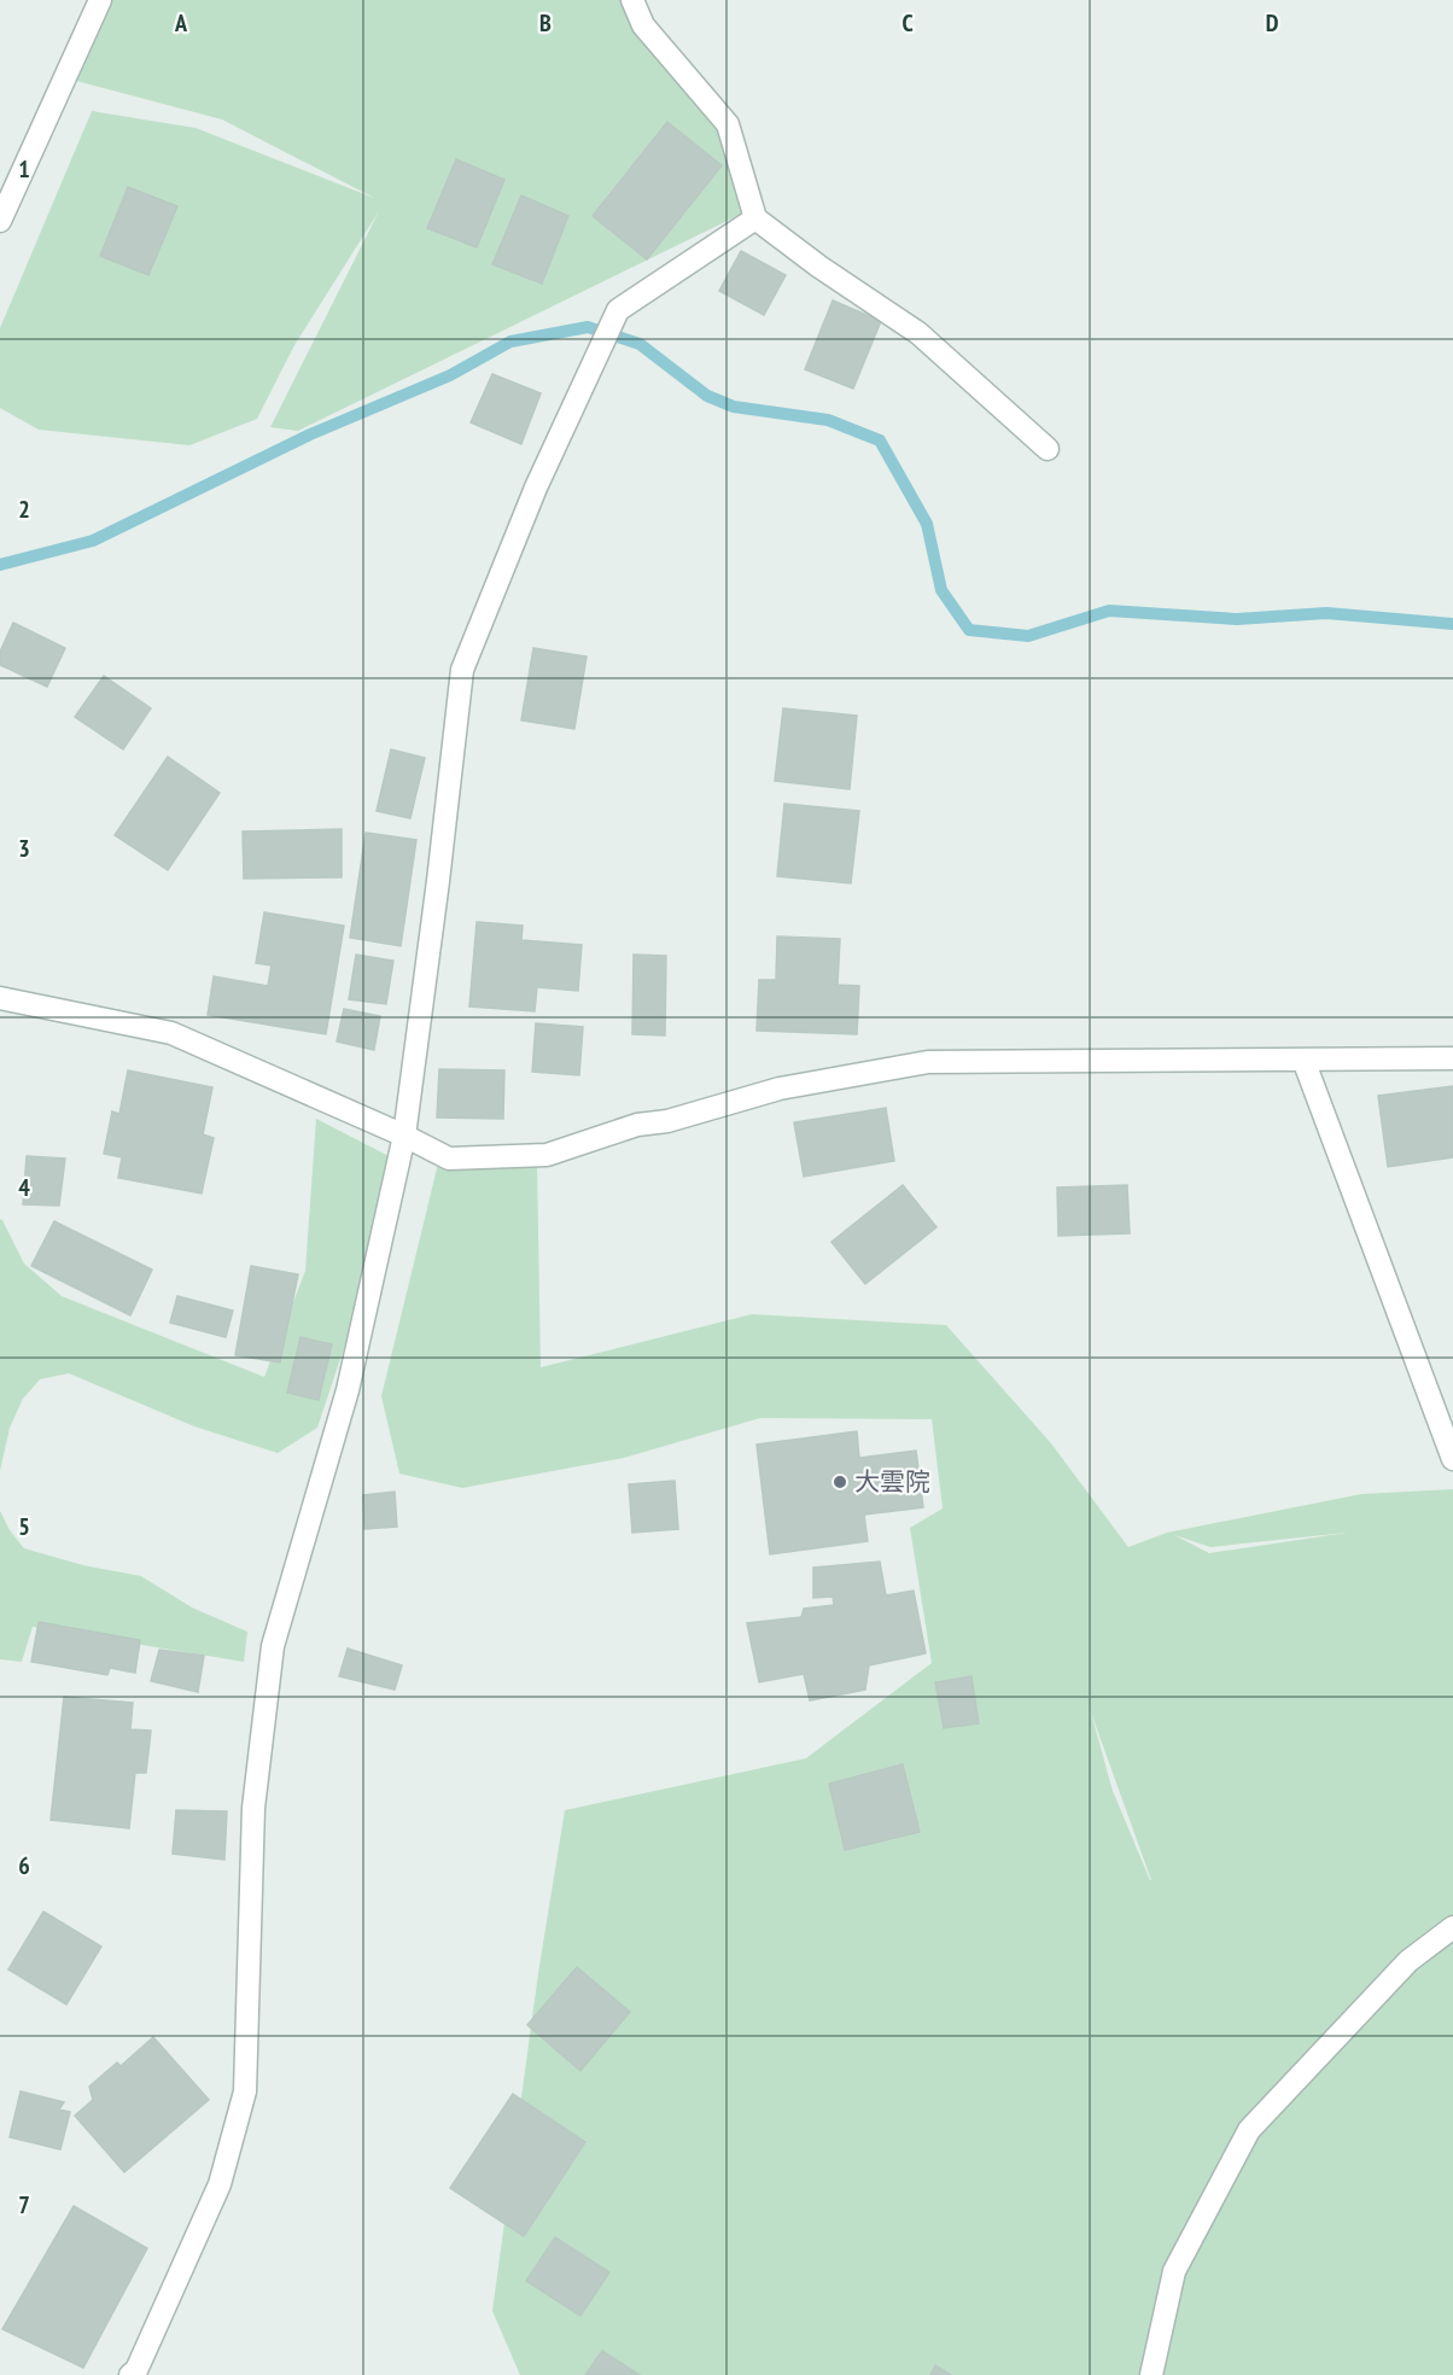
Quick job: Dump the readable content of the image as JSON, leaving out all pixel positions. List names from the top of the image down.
{
  "places": ["大雲院"],
  "grid": {
    "columns": [
      "A",
      "B",
      "C",
      "D"
    ],
    "rows": [
      "1",
      "2",
      "3",
      "4",
      "5",
      "6",
      "7"
    ]
  }
}
